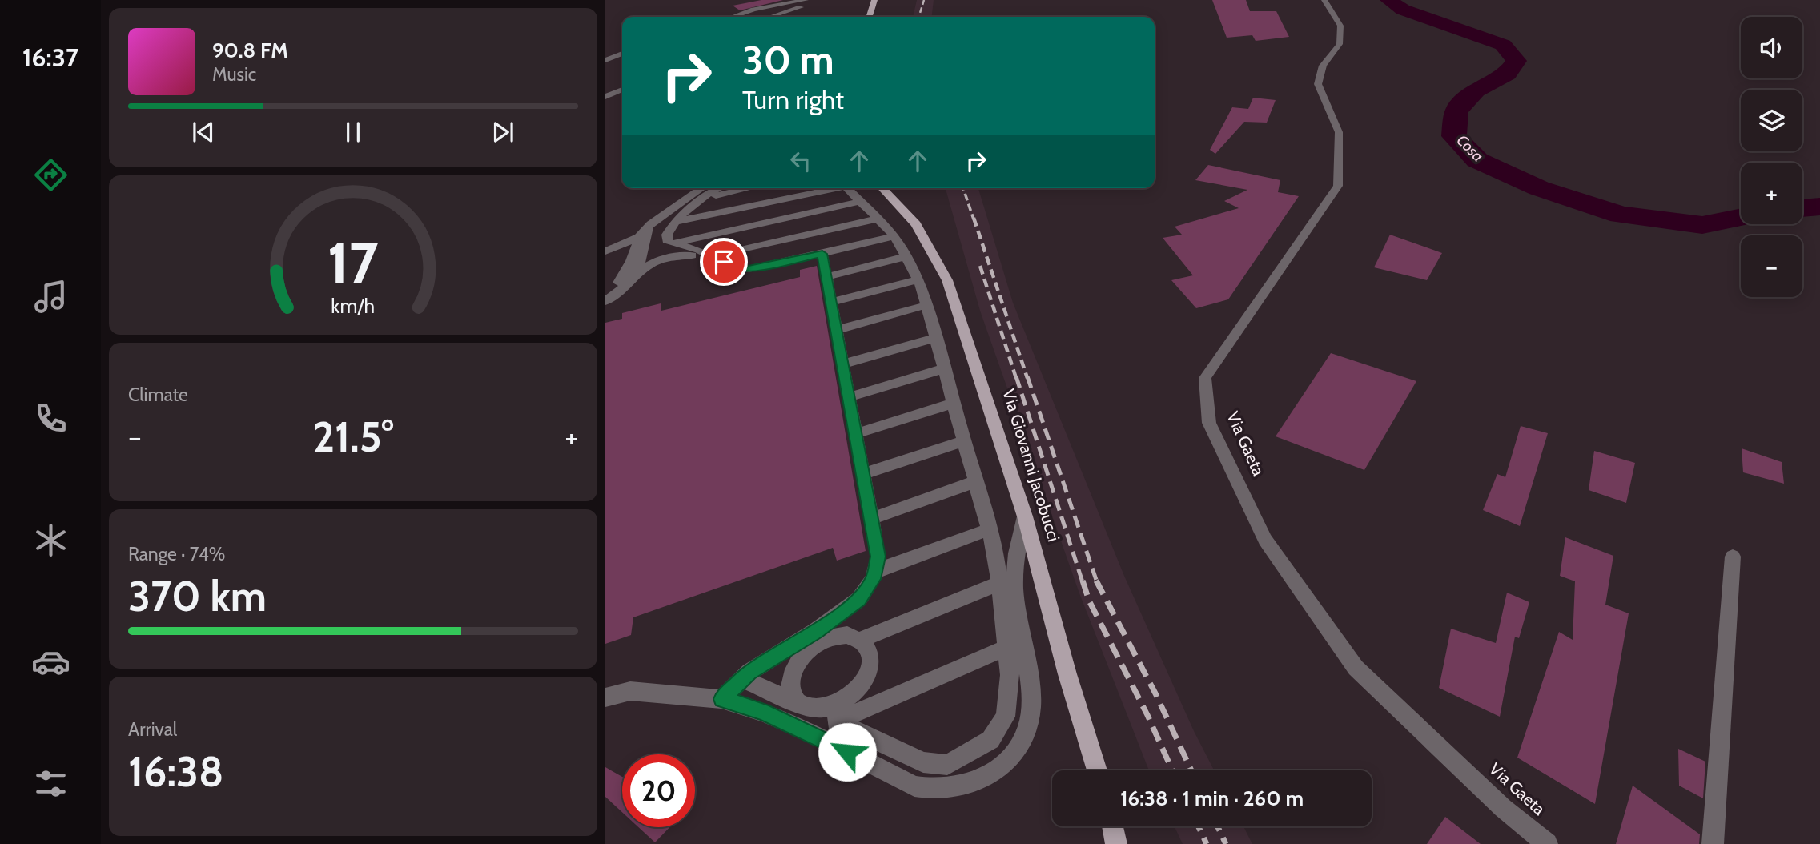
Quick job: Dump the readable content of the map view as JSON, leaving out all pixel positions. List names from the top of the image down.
{
  "streets": {
    "main road": ["Via Giovanni Jacobucci"],
    "street": ["Via Gaeta"]
  },
  "water": ["Cosa"],
  "page": {
    "tabs": "16:37",
    "map_buttons": ["+", "−"],
    "turn": ["30 m", "Turn right"],
    "song": ["90.8 FM", "Music"],
    "tile": [
      "Climate",
      ["Range · 74%", "370 km"],
      ["Arrival", "16:38"]
    ],
    "heat": ["−", "21.5°", "+"],
    "limit": "20",
    "trip": "16:38 · 1 min · 260 m",
    "gauge": ["17", "km/h"]
  }
}
